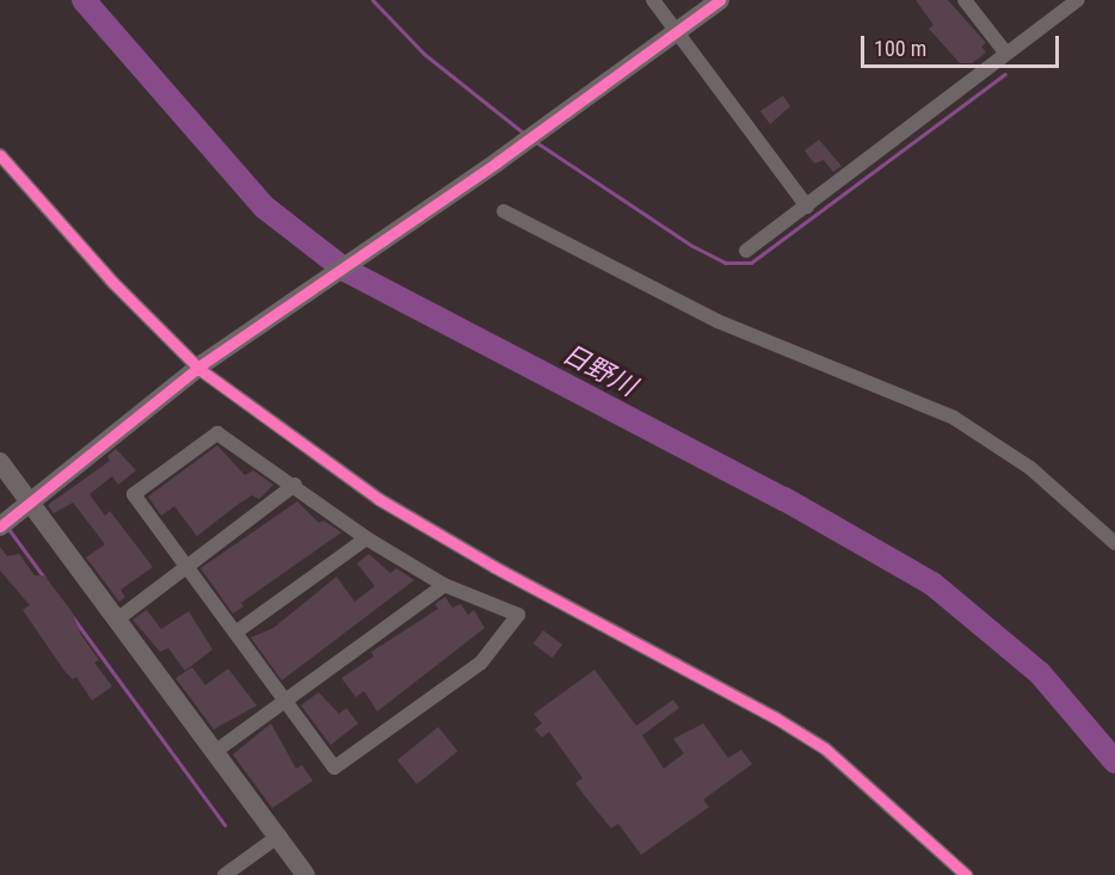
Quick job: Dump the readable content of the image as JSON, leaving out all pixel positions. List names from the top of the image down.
{
  "water": ["日野川"],
  "scale_bar": "100 m"
}
